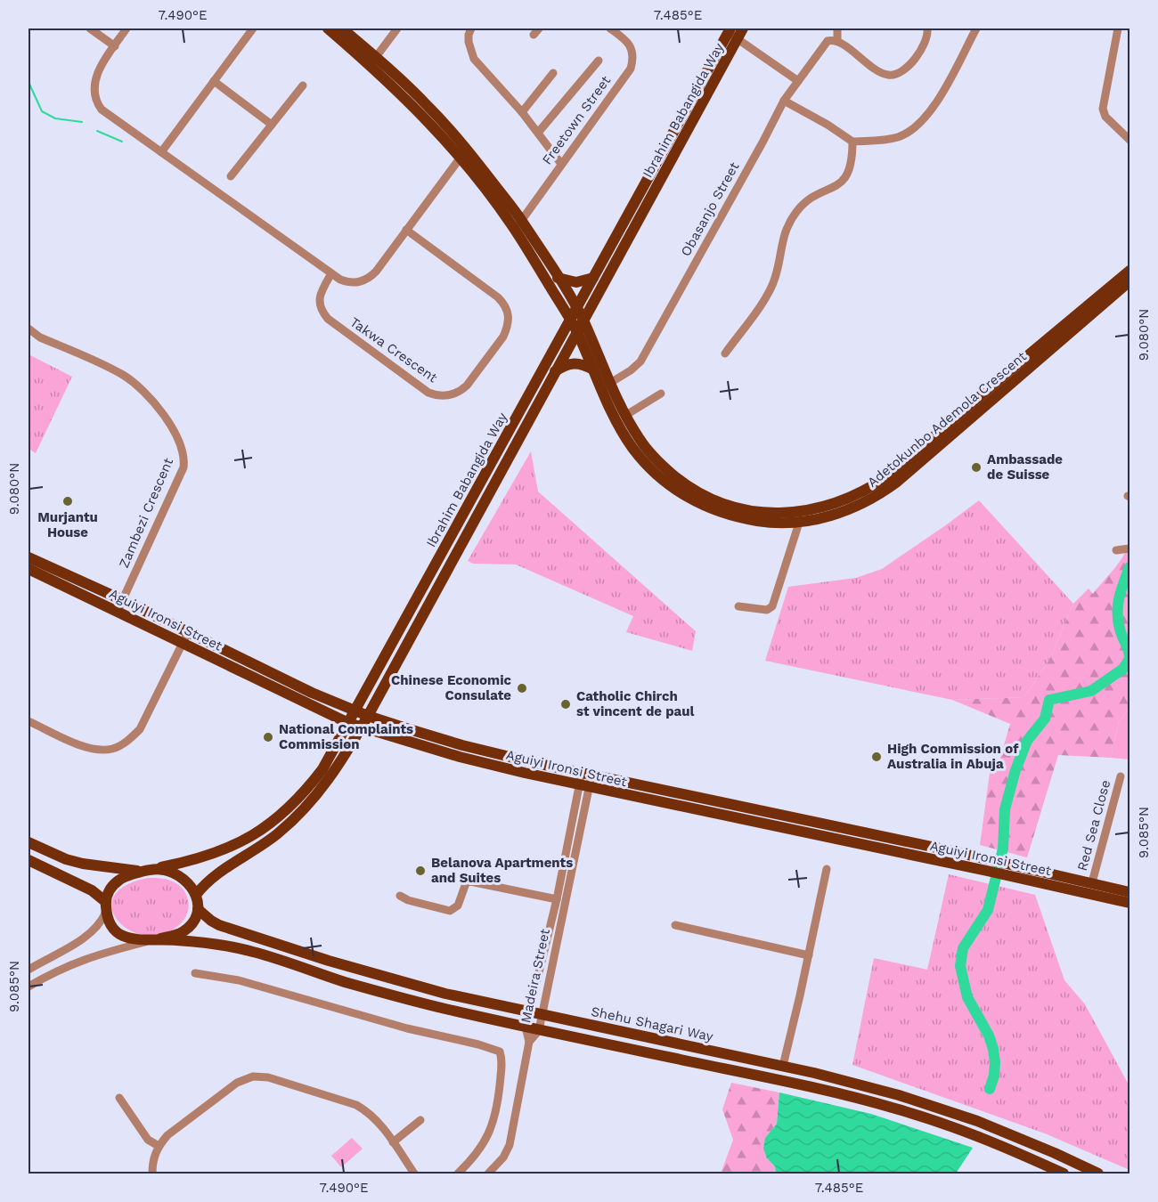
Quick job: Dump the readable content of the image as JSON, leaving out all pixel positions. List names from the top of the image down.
{
  "streets": {
    "main road": [
      "Ibrahim Babangida Way",
      "Adetokunbo Ademola Crescent",
      "Aguiyi Ironsi Street",
      "Shehu Shagari Way"
    ],
    "street": [
      "Freetown Street",
      "Obasanjo Street",
      "Takwa Crescent",
      "Zambezi Crescent",
      "Red Sea Close",
      "Madeira Street"
    ]
  },
  "crossings": [
    ["Ibrahim Babangida Way", "Adetokunbo Ademola Crescent"],
    ["Ibrahim Babangida Way", "Aguiyi Ironsi Street"],
    ["Ibrahim Babangida Way", "Shehu Shagari Way"],
    ["Freetown Street", "Adetokunbo Ademola Crescent"],
    ["Obasanjo Street", "Adetokunbo Ademola Crescent"],
    ["Zambezi Crescent", "Aguiyi Ironsi Street"],
    ["Aguiyi Ironsi Street", "Red Sea Close"],
    ["Aguiyi Ironsi Street", "Madeira Street"],
    ["Madeira Street", "Shehu Shagari Way"]
  ],
  "places": [
    "Ambassade de Suisse",
    "Murjantu House",
    "Chinese Economic Consulate",
    "Catholic Chirch st vincent de paul",
    "National Complaints Commission",
    "High Commission of Australia in Abuja",
    "Belanova Apartments and Suites"
  ],
  "coordinates": [
    "7.490°E",
    "7.485°E",
    "9.080°N",
    "9.085°N"
  ]
}
